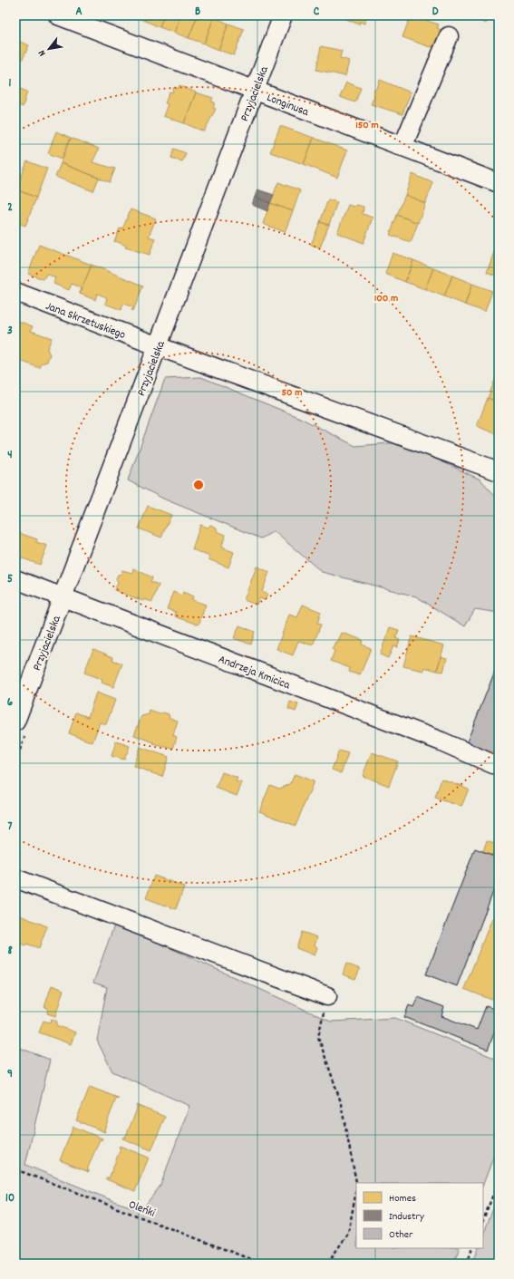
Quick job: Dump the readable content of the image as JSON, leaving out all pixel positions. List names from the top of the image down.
{
  "streets": {
    "street": [
      "Przyjacielska",
      "Longinusa",
      "Jana Skrzetuskiego",
      "Andrzeja Kmicica"
    ],
    "path": ["Oleńki"]
  },
  "crossings": [
    ["Przyjacielska", "Longinusa"],
    ["Przyjacielska", "Jana Skrzetuskiego"],
    ["Przyjacielska", "Andrzeja Kmicica"]
  ],
  "legend": ["Homes", "Industry", "Other"],
  "north": "bottom left",
  "grid": {
    "columns": [
      "A",
      "B",
      "C",
      "D"
    ],
    "rows": [
      "1",
      "2",
      "3",
      "4",
      "5",
      "6",
      "7",
      "8",
      "9",
      "10"
    ]
  },
  "rings": ["150 m", "100 m", "50 m"]
}
